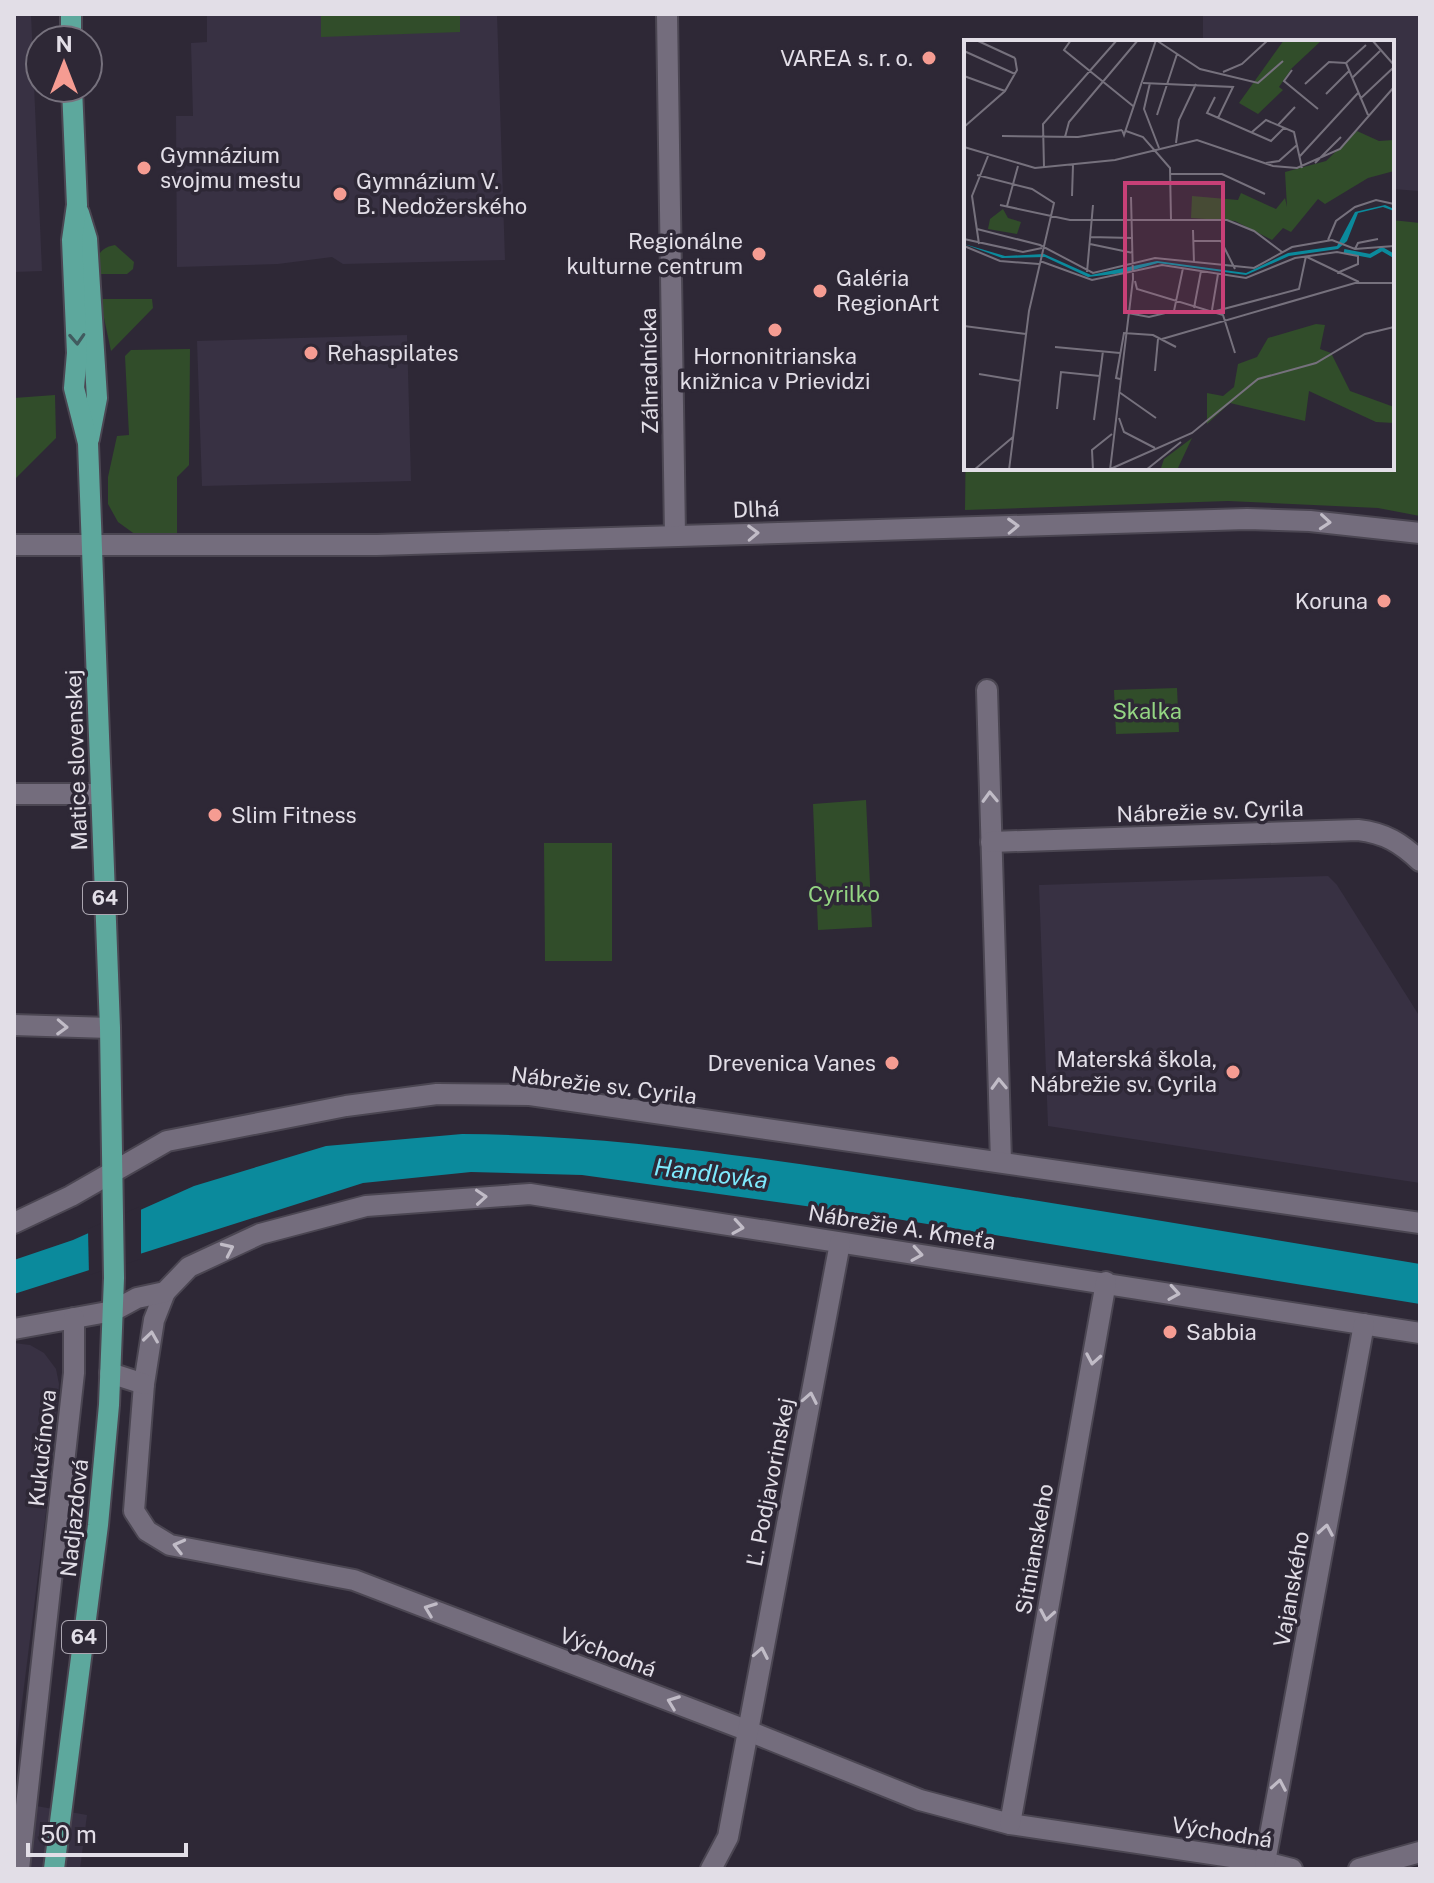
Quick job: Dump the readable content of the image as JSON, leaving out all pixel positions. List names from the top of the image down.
{
  "streets": {
    "main road": ["Matice slovenskej", "64", "Nadjazdová"],
    "street": [
      "Záhradnícka",
      "Dlhá",
      "Nábrežie sv. Cyrila",
      "Nábrežie A. Kmeťa",
      "Kukučínova",
      "Ľ. Podjavorinskej",
      "Sitnianskeho",
      "Vajanského",
      "Východná"
    ]
  },
  "crossings": [
    ["Záhradnícka", "Dlhá"],
    ["Dlhá", "Matice slovenskej"],
    ["Matice slovenskej", "Nábrežie sv. Cyrila"],
    ["Matice slovenskej", "Nadjazdová"],
    ["Nábrežie sv. Cyrila", "Nadjazdová"],
    ["Nábrežie A. Kmeťa", "Kukučínova"],
    ["Nábrežie A. Kmeťa", "Ľ. Podjavorinskej"],
    ["Nábrežie A. Kmeťa", "Nadjazdová"],
    ["Nábrežie A. Kmeťa", "Sitnianskeho"],
    ["Nábrežie A. Kmeťa", "Vajanského"],
    ["Nábrežie A. Kmeťa", "Východná"],
    ["Ľ. Podjavorinskej", "Východná"],
    ["Sitnianskeho", "Východná"],
    ["Vajanského", "Východná"]
  ],
  "one_way": [
    "Dlhá",
    "Nábrežie A. Kmeťa",
    "Ľ. Podjavorinskej",
    "Sitnianskeho",
    "Vajanského",
    "Východná"
  ],
  "water": ["Handlovka"],
  "parks": ["Skalka", "Cyrilko"],
  "places": [
    "VAREA s. r. o.",
    "Gymnázium svojmu mestu",
    "Gymnázium V. B. Nedožerského",
    "Regionálne kulturne centrum",
    "Galéria RegionArt",
    "Hornonitrianska knižnica v Prievidzi",
    "Rehaspilates",
    "Koruna",
    "Slim Fitness",
    "Drevenica Vanes",
    "Materská škola, Nábrežie sv. Cyrila",
    "Sabbia"
  ],
  "scale_bar": "50 m",
  "north": "top"
}
